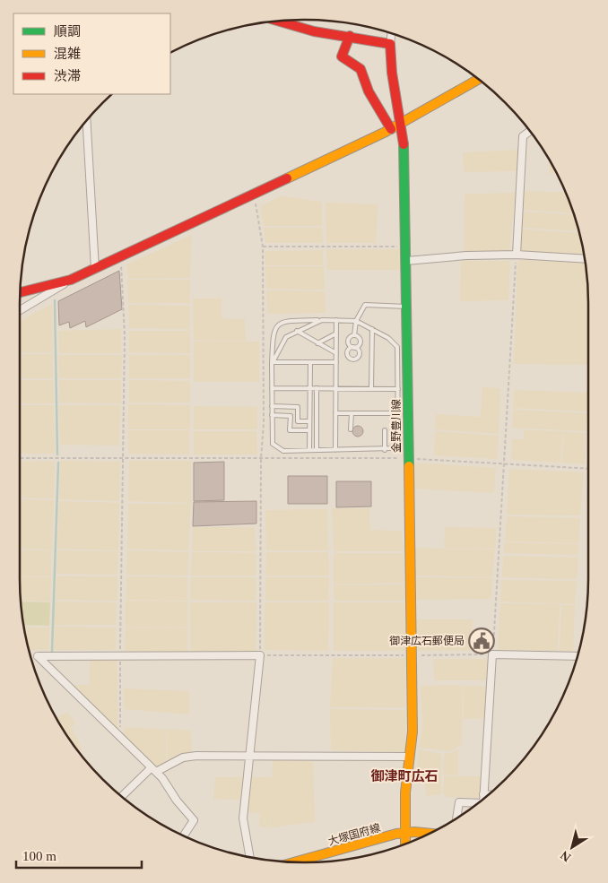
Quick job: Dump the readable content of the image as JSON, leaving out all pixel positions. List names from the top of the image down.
{
  "streets": {
    "main road": ["金野豊川線", "大塚国府線"]
  },
  "crossings": [
    ["金野豊川線", "大塚国府線"]
  ],
  "districts": ["御津町広石"],
  "places": {
    "public building": ["御津広石郵便局"]
  },
  "legend": ["順調", "混雑", "渋滞"],
  "scale_bar": "100 m",
  "north": "bottom left"
}
